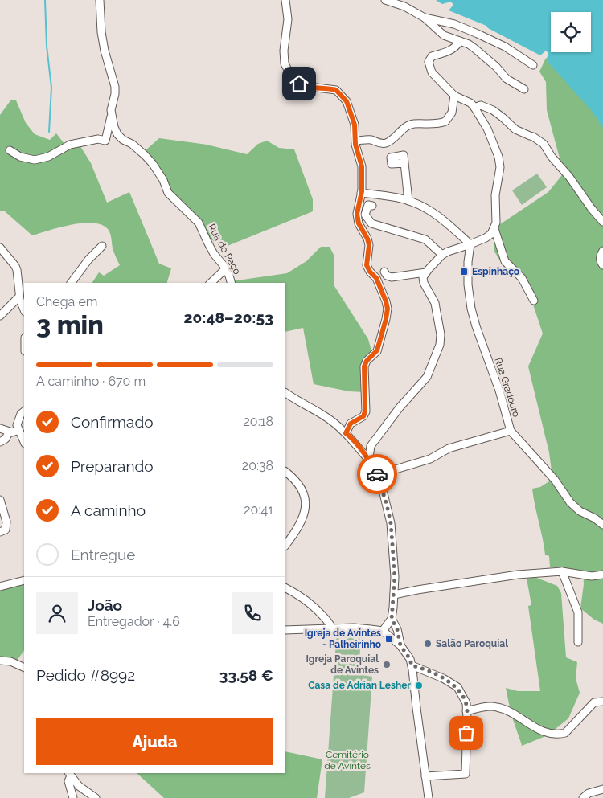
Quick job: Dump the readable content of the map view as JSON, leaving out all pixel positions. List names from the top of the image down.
{
  "streets": {
    "street": ["Rua do Paço", "Rua Gradouro"]
  },
  "parks": ["Cemitério de Avintes"],
  "places": {
    "transit": ["Espinhaço", "Igreja de Avintes - Palheirinho"],
    "other": ["Salão Paroquial", "Igreja Paroquial de Avintes", "Casa de Adrian Lesher"]
  },
  "page": {
    "heading": ["3 min", "Chega em", "20:48–20:53"],
    "panel": [
      "João",
      "Entregador · 4.6",
      "Pedido #8992",
      "33.58 €"
    ],
    "bar": "A caminho · 670 m",
    "list": [
      ["Confirmado", "20:18"],
      ["Preparando", "20:38"],
      ["A caminho", "20:41"],
      "Entregue"
    ],
    "buttons": "Ajuda"
  }
}
